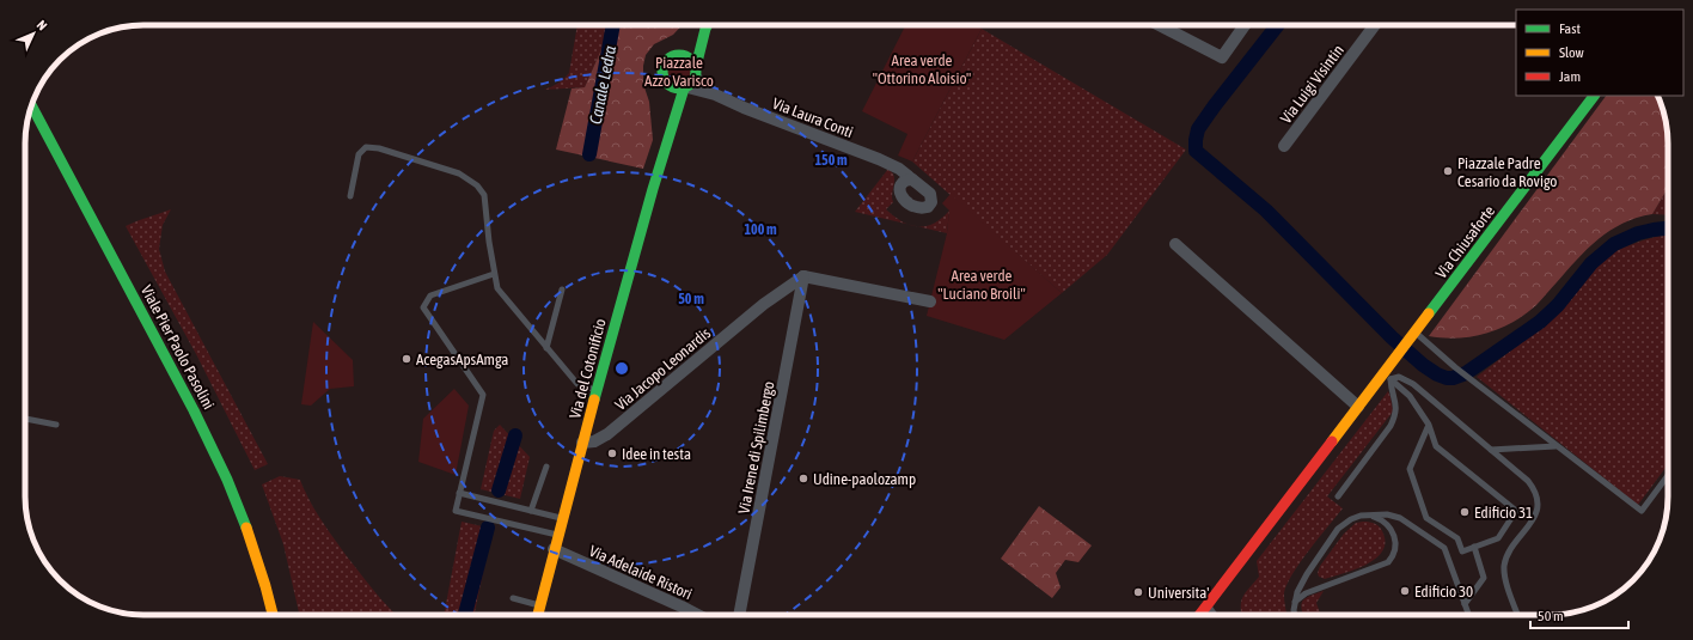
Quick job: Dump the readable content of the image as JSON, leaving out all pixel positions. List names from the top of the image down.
{
  "streets": {
    "main road": ["Via Chiusaforte", "Viale Pier Paolo Pasolini", "Via del Cotonificio"],
    "street": [
      "Via Luigi Visintin",
      "Via Laura Conti",
      "Via Jacopo Leonardis",
      "Via Irene di Spilimbergo",
      "Via Adelaide Ristori"
    ]
  },
  "crossings": [
    ["Via Laura Conti", "Via del Cotonificio"],
    ["Via del Cotonificio", "Via Jacopo Leonardis"],
    ["Via del Cotonificio", "Via Adelaide Ristori"],
    ["Via Jacopo Leonardis", "Via Irene di Spilimbergo"]
  ],
  "water": ["Canale Ledra"],
  "parks": ["Area verde \"Ottorino Aloisio\"", "Piazzale Azzo Varisco", "Area verde \"Luciano Broili\""],
  "places": [
    "Piazzale Padre Cesario da Rovigo",
    "AcegasApsAmga",
    "Idee in testa",
    "Udine-paolozamp",
    "Edificio 31",
    "Edificio 30",
    "Universita'"
  ],
  "legend": ["Fast", "Slow", "Jam"],
  "scale_bar": "50 m",
  "north": "top right",
  "rings": ["150 m", "100 m", "50 m"]
}
